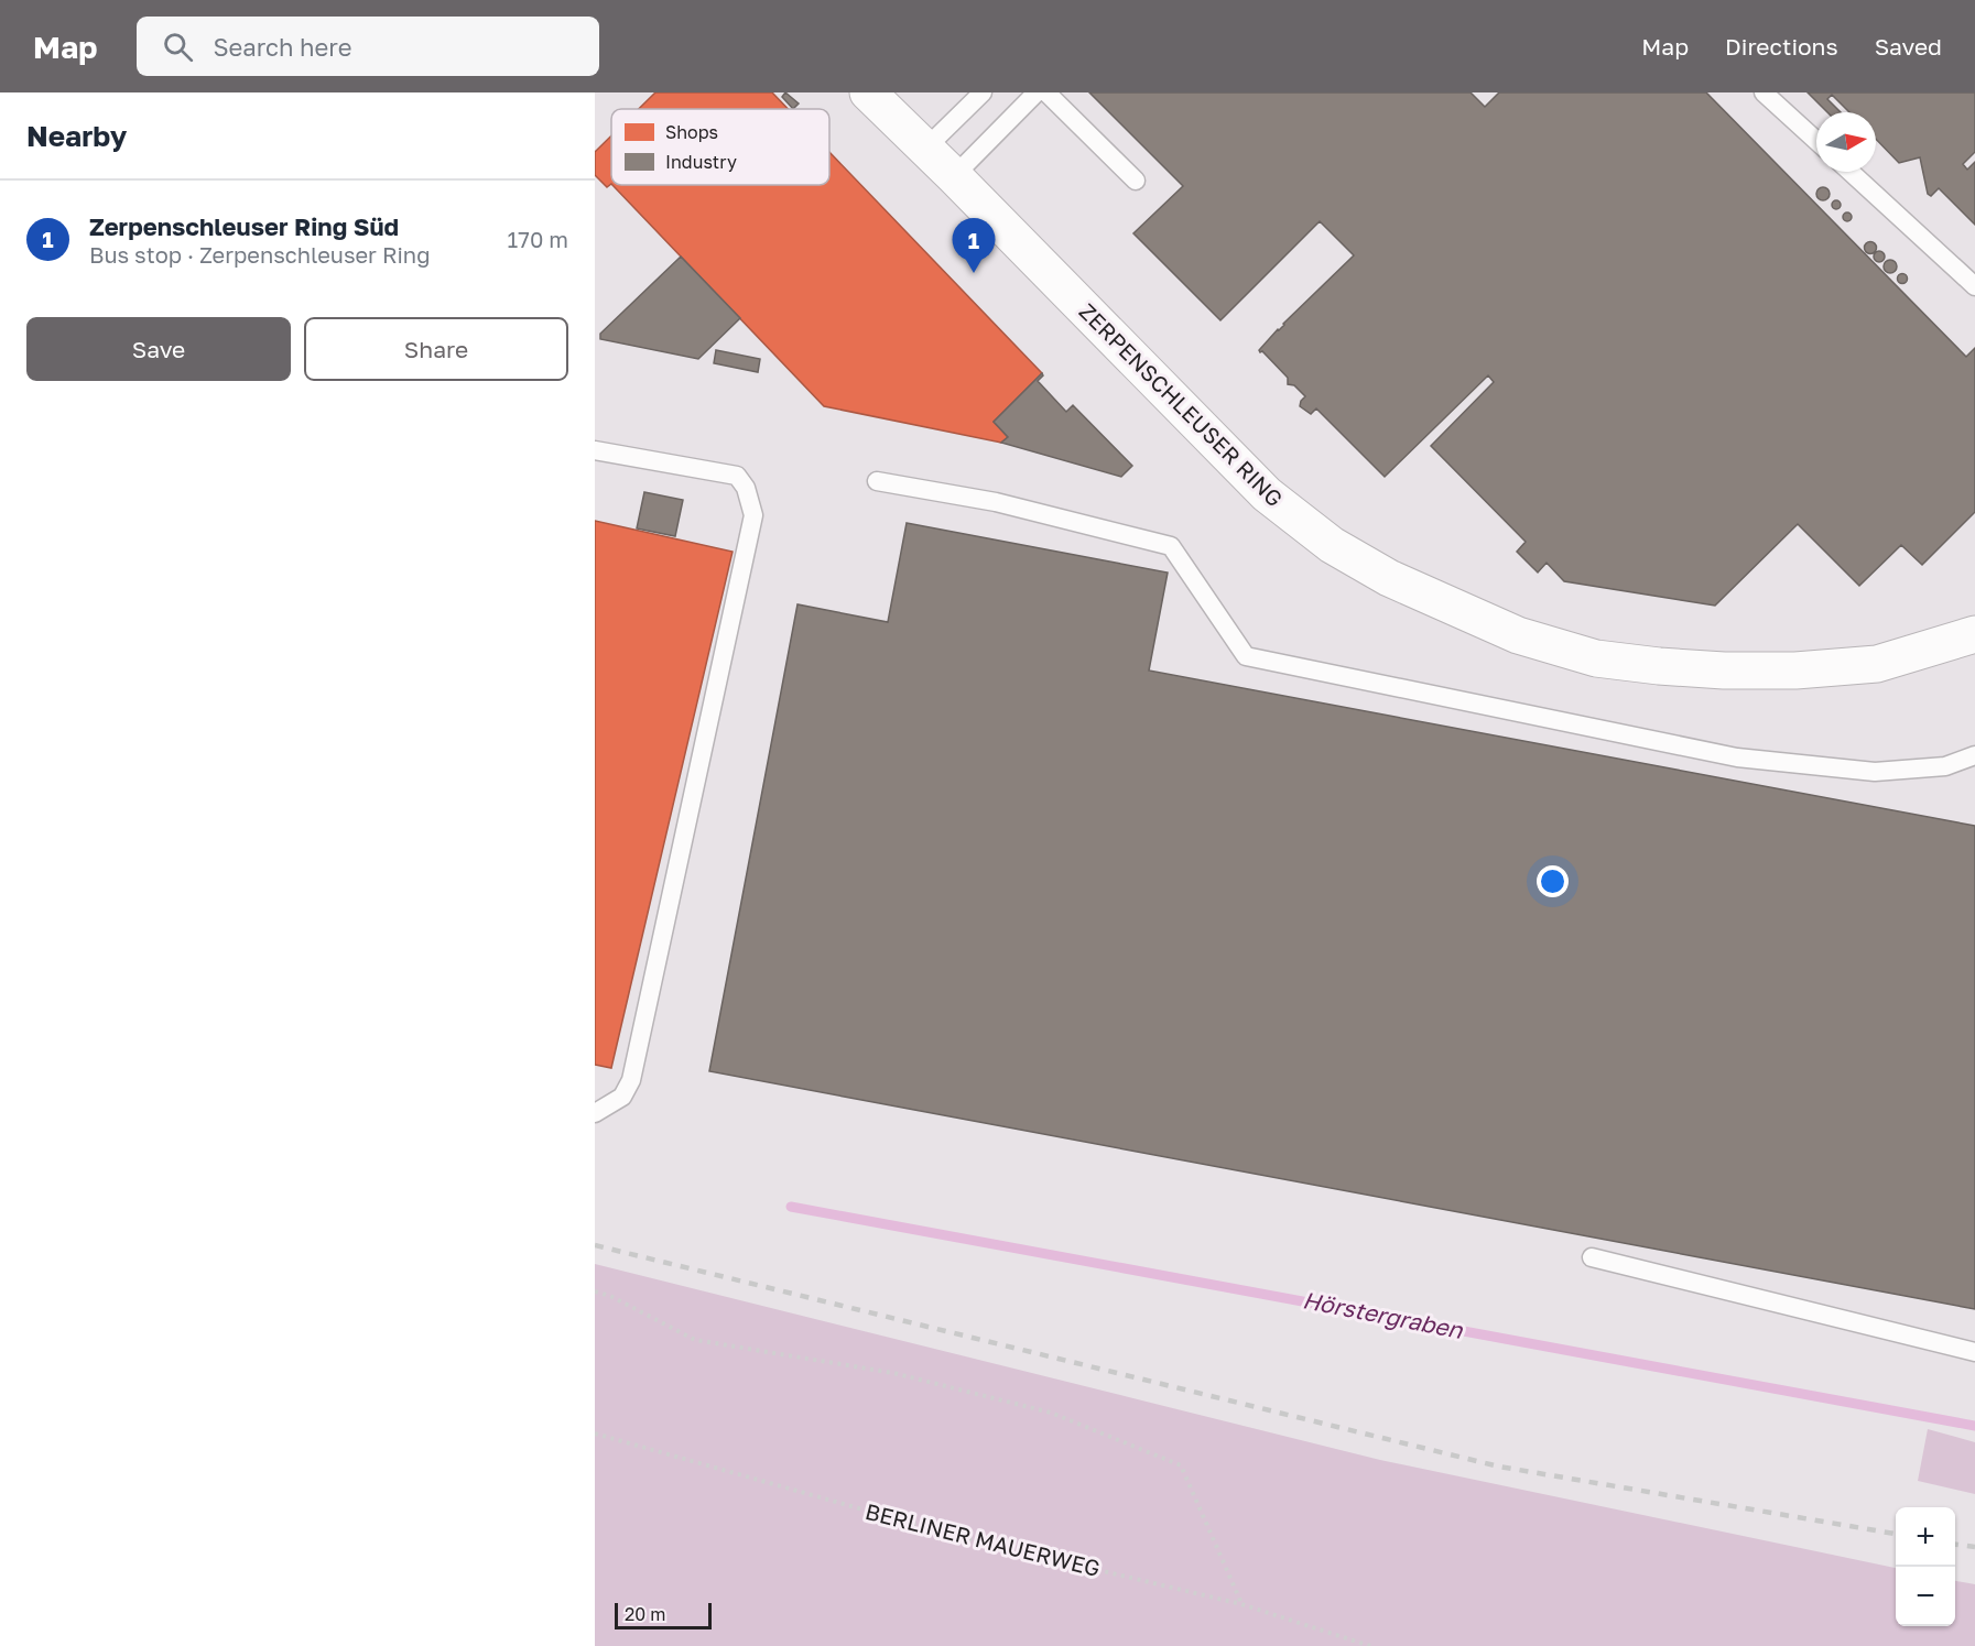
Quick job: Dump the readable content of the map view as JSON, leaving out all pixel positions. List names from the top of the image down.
{
  "streets": {
    "street": ["ZERPENSCHLEUSER RING"],
    "path": ["BERLINER MAUERWEG"]
  },
  "water": ["Hörstergraben"],
  "legend": ["Shops", "Industry"],
  "scale_bar": "20 m",
  "north": "right",
  "page": {
    "header": "Map",
    "search": "Search here",
    "nav": ["Map", "Directions", "Saved"],
    "heading": "Nearby",
    "list": [
      {
        "mark": "1",
        "name": "Zerpenschleuser Ring Süd",
        "note": "Bus stop · Zerpenschleuser Ring",
        "value": "170 m"
      }
    ],
    "pins": "1",
    "buttons": ["Save", "Share"],
    "map_buttons": ["+", "−"],
    "scale": "20 m"
  }
}
